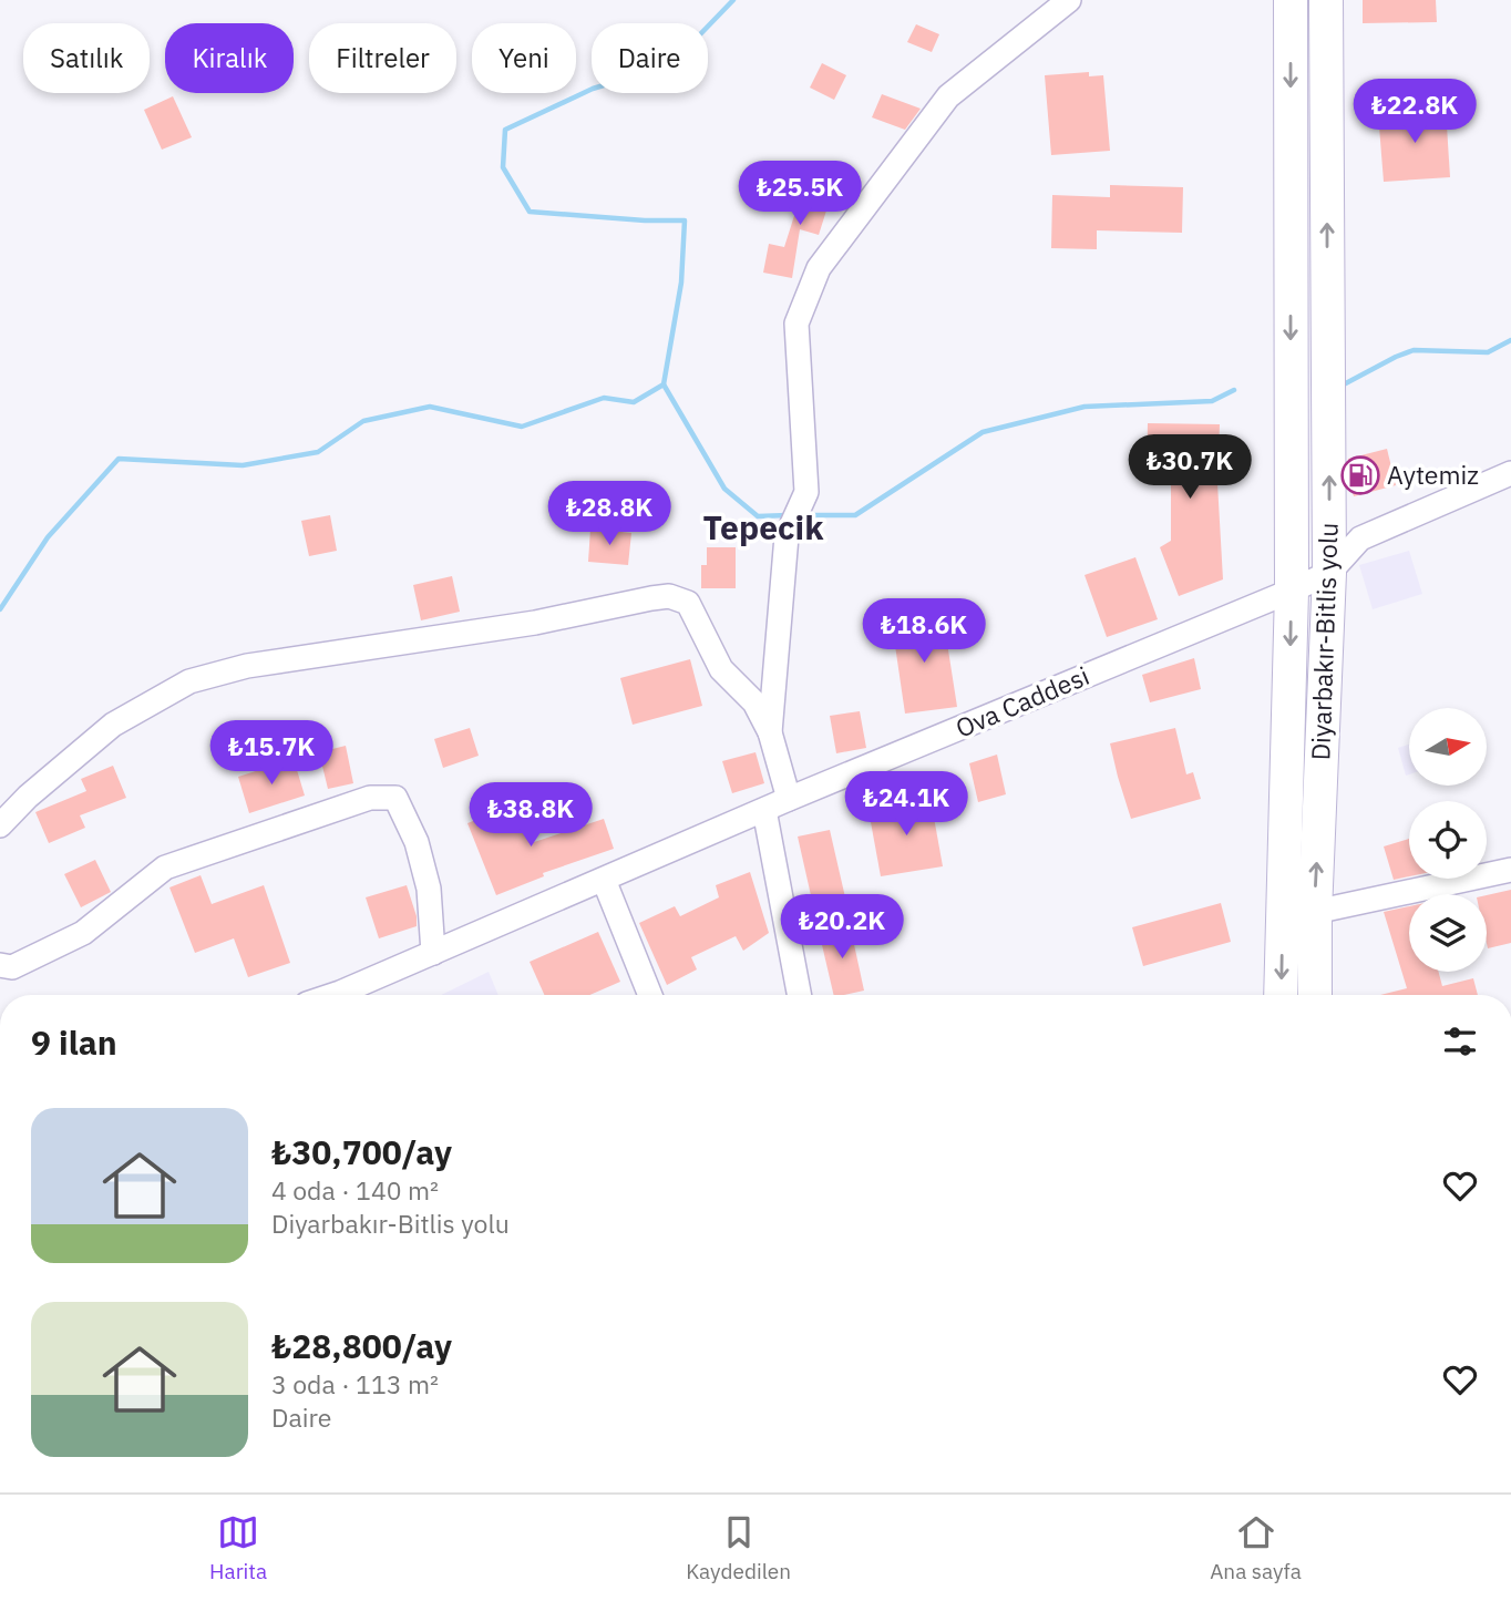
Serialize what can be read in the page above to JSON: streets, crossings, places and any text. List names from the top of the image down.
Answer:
{
  "streets": {
    "highway": ["Diyarbakır-Bitlis yolu"],
    "street": ["Ova Caddesi"]
  },
  "crossings": [
    ["Diyarbakır-Bitlis yolu", "Ova Caddesi"]
  ],
  "districts": ["Tepecik"],
  "places": {
    "fuel station": ["Aytemiz"]
  },
  "north": "right",
  "page": {
    "chip": [
      "Satılık",
      "Kiralık",
      "Filtreler",
      "Yeni",
      "Daire"
    ],
    "price": [
      "₺22.8K",
      "₺25.5K",
      "₺30.7K",
      "₺28.8K",
      "₺18.6K",
      "₺15.7K",
      "₺24.1K",
      "₺38.8K",
      "₺20.2K"
    ],
    "heading": "9 ilan",
    "list": [
      {
        "name": "₺30,700/ay",
        "note": "4 oda · 140 m² · Diyarbakır-Bitlis yolu"
      },
      {
        "name": "₺28,800/ay",
        "note": "3 oda · 113 m² · Daire"
      }
    ],
    "tabs": ["Harita", "Kaydedilen", "Ana sayfa"]
  }
}
